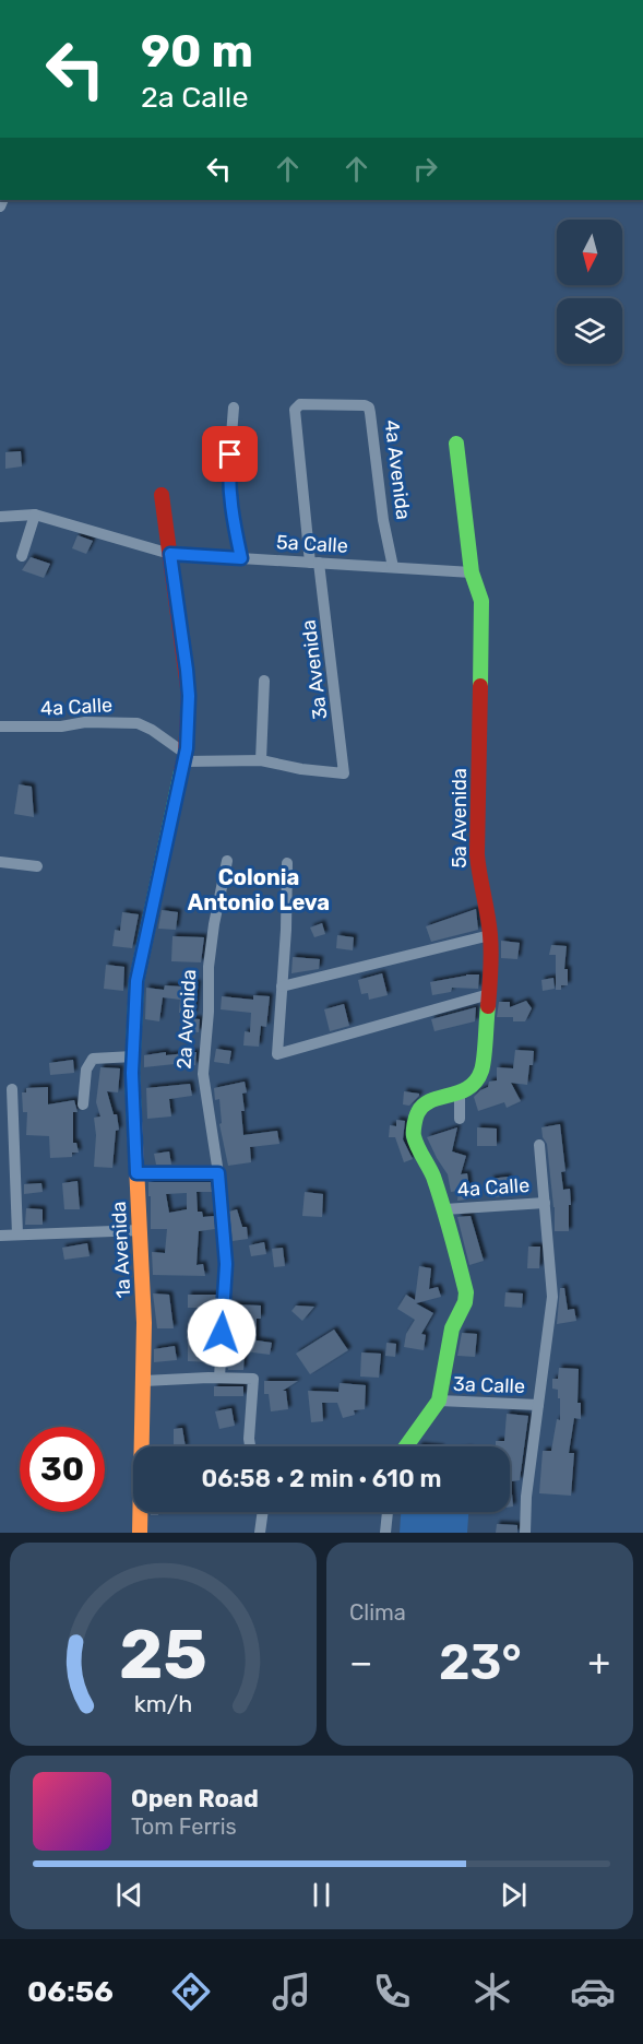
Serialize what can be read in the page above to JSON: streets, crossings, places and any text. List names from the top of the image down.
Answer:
{
  "streets": {
    "street": [
      "4a Avenida",
      "5a Calle",
      "3a Avenida",
      "4a Calle",
      "5a Avenida",
      "2a Avenida",
      "1a Avenida",
      "3a Calle"
    ]
  },
  "crossings": [
    ["4a Avenida", "5a Calle"],
    ["4a Avenida", "3a Avenida"],
    ["5a Calle", "3a Avenida"],
    ["5a Calle", "5a Avenida"],
    ["5a Calle", "1a Avenida"],
    ["4a Calle", "1a Avenida"]
  ],
  "districts": ["Colonia Antonio Leva"],
  "north": "bottom",
  "page": {
    "turn": ["90 m", "2a Calle"],
    "limit": "30",
    "trip": "06:58 · 2 min · 610 m",
    "tile": "Clima",
    "heat": ["−", "23°", "+"],
    "song": ["Open Road", "Tom Ferris"],
    "tabs": "06:56",
    "gauge": ["25", "km/h"]
  }
}
